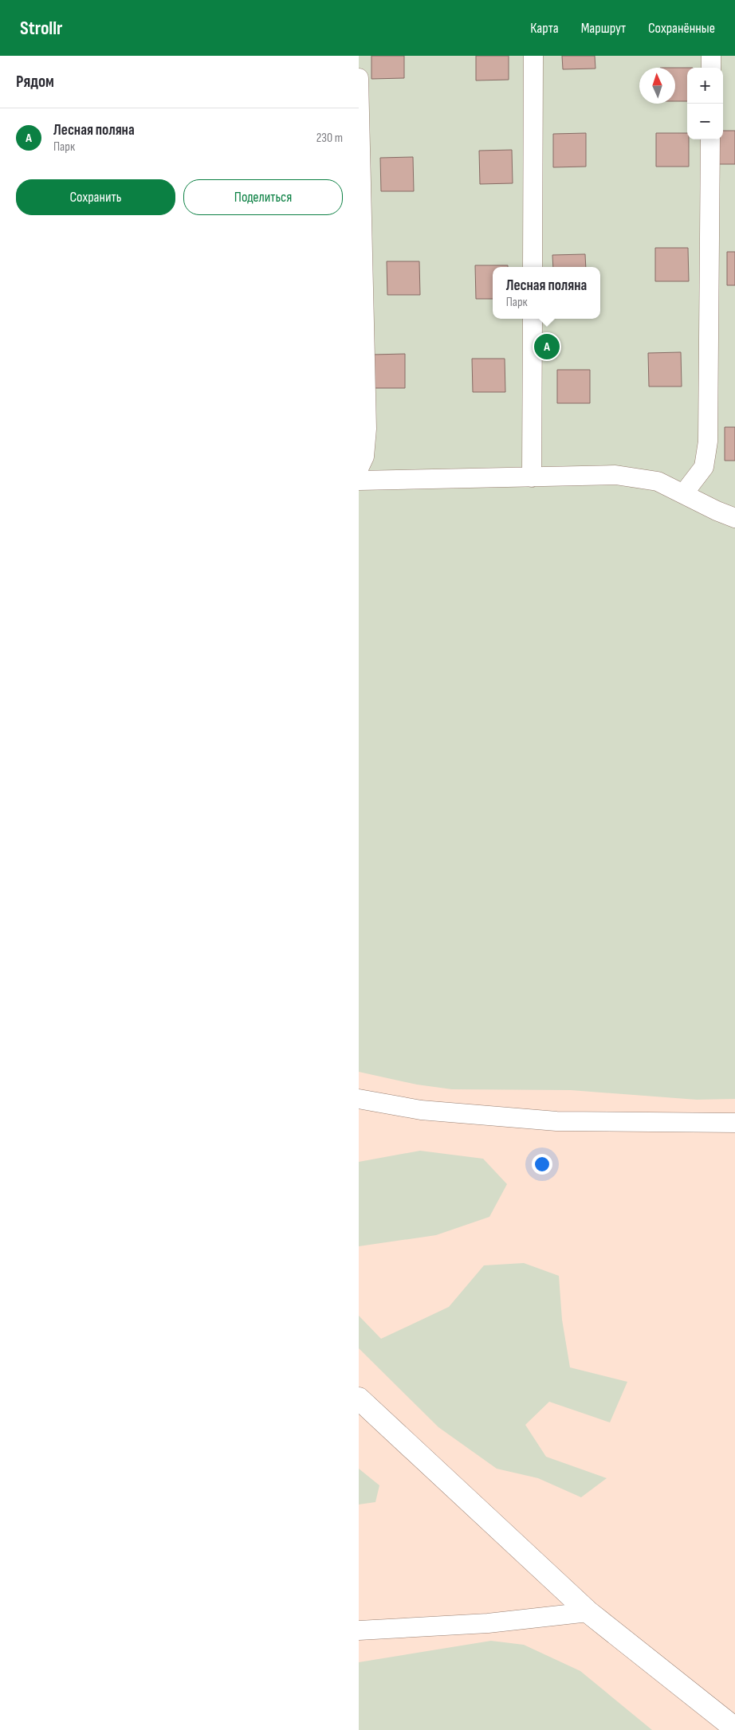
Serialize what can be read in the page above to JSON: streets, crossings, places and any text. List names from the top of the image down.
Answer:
{
  "north": "top",
  "page": {
    "header": "Strollr",
    "nav": ["Карта", "Маршрут", "Сохранённые"],
    "heading": "Рядом",
    "map_buttons": ["+", "−"],
    "list": [
      {
        "mark": "A",
        "name": "Лесная поляна",
        "note": "Парк",
        "value": "230 m"
      }
    ],
    "buttons": ["Сохранить", "Поделиться"],
    "popup": ["Лесная поляна", "Парк"],
    "pins": "A"
  }
}
